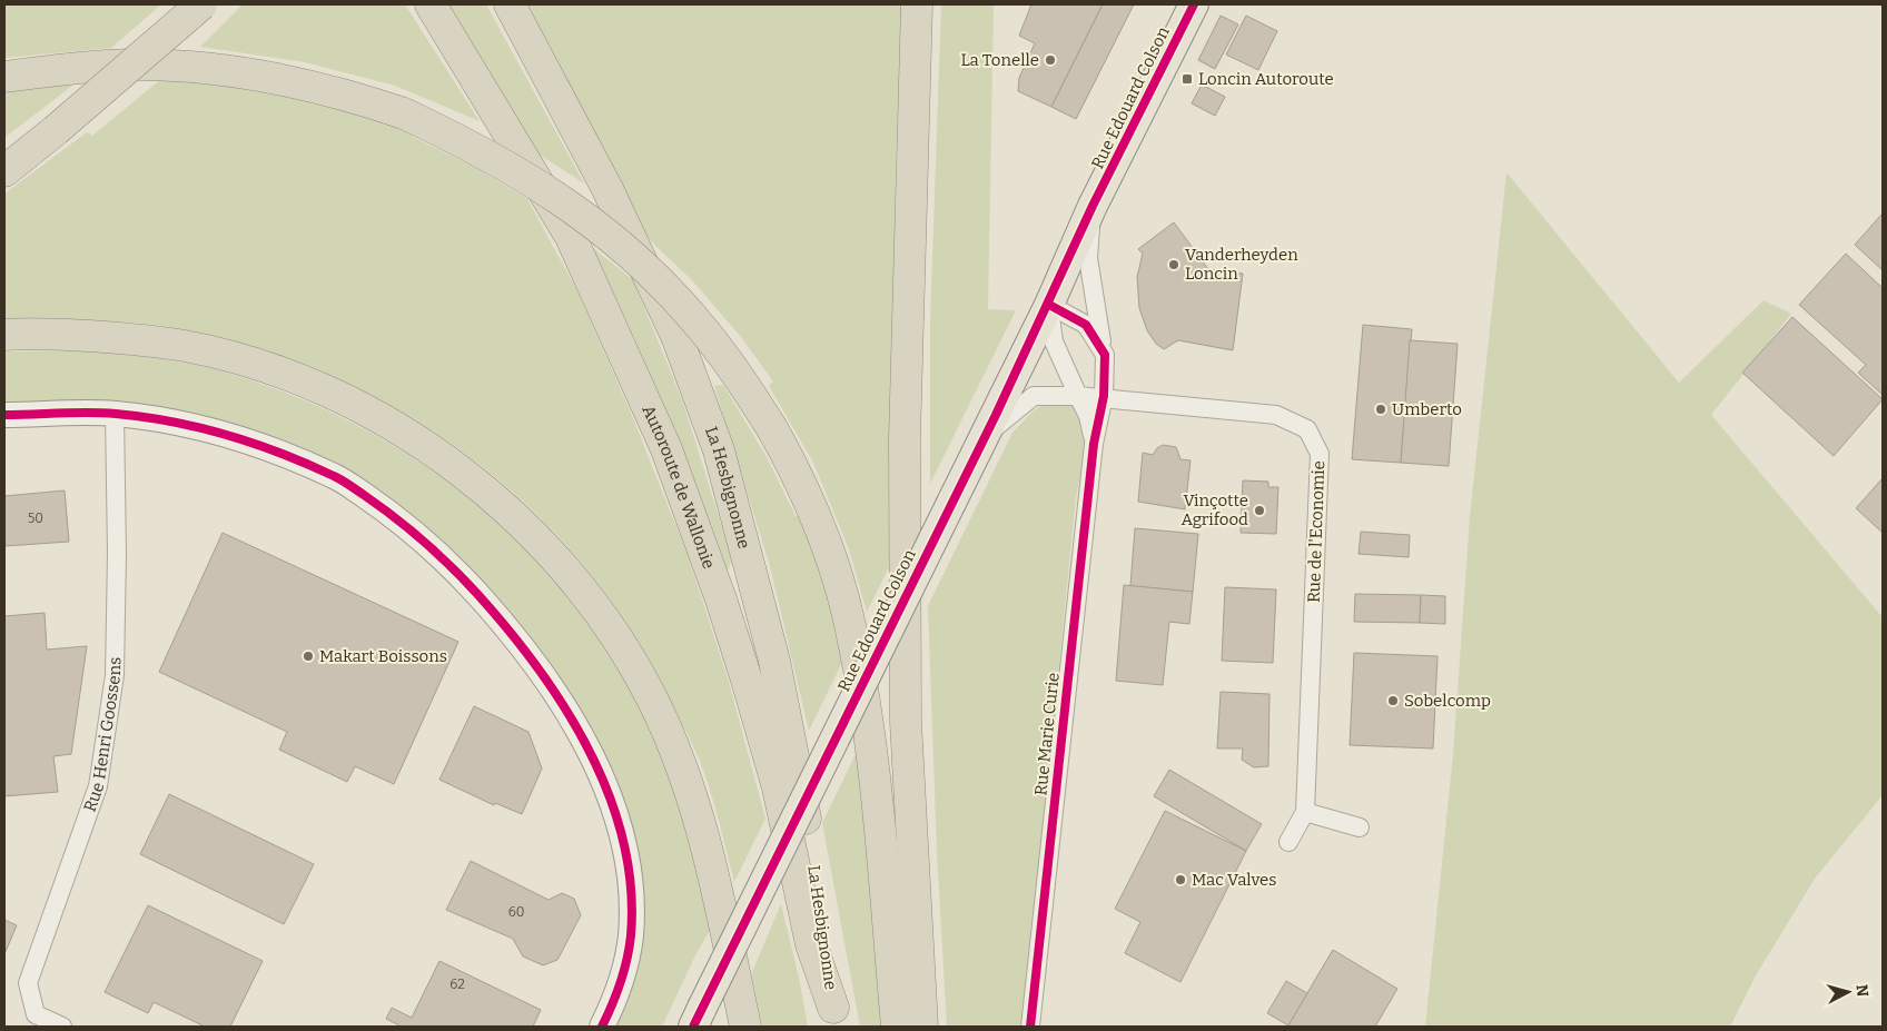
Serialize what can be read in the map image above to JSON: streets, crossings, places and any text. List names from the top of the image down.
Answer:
{
  "streets": {
    "highway": ["Autoroute de Wallonie", "La Hesbignonne"],
    "main road": ["Rue Edouard Colson"],
    "street": ["Rue de l'Economie", "Rue Henri Goossens", "Rue Marie Curie"]
  },
  "crossings": [
    ["Rue Edouard Colson", "Rue de l'Economie"],
    ["Autoroute de Wallonie", "La Hesbignonne"]
  ],
  "places": {
    "other": [
      "La Tonelle",
      "Vanderheyden Loncin",
      "Umberto",
      "Vinçotte Agrifood",
      "Makart Boissons",
      "Sobelcomp",
      "Mac Valves"
    ],
    "transit": ["Loncin Autoroute"]
  },
  "house_numbers": ["50", "60", "62"],
  "north": "right"
}
